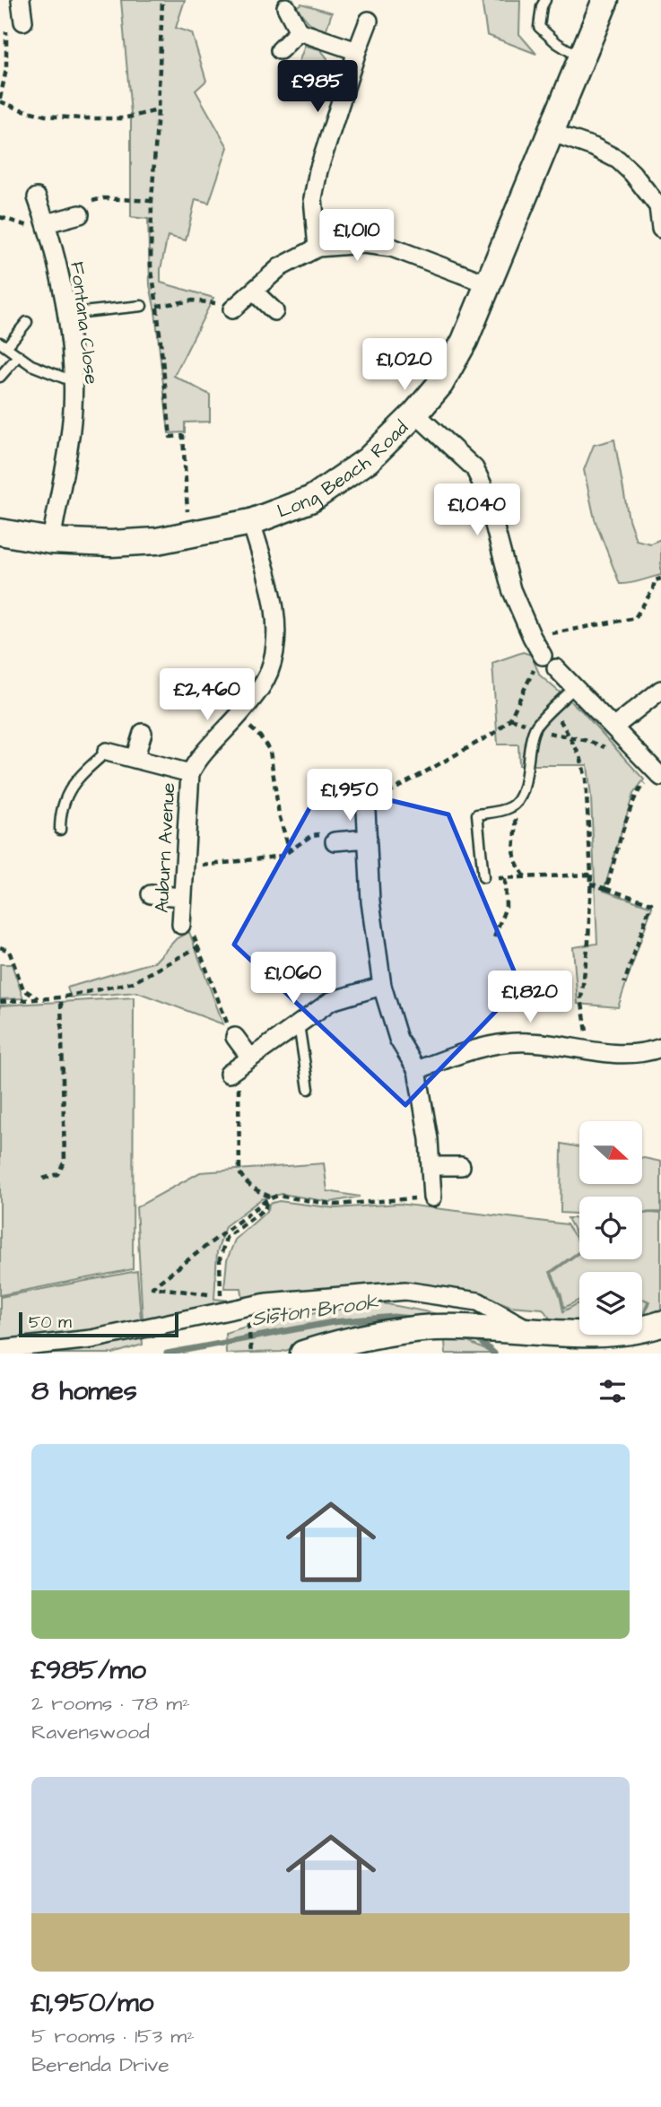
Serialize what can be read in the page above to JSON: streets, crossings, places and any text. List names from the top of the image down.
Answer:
{
  "streets": {
    "street": ["Fontana Close", "Long Beach Road", "Auburn Avenue"]
  },
  "crossings": [
    ["Fontana Close", "Long Beach Road"],
    ["Long Beach Road", "Auburn Avenue"]
  ],
  "water": ["Siston Brook"],
  "scale_bar": "50 m",
  "north": "right",
  "page": {
    "price": [
      "£985",
      "£1,010",
      "£1,020",
      "£1,040",
      "£2,460",
      "£1,950",
      "£1,060",
      "£1,820"
    ],
    "scale": "50 m",
    "heading": "8 homes",
    "list": [
      {
        "name": "£985/mo",
        "note": "2 rooms · 78 m² · Ravenswood"
      },
      {
        "name": "£1,950/mo",
        "note": "5 rooms · 153 m² · Berenda Drive"
      }
    ]
  }
}
